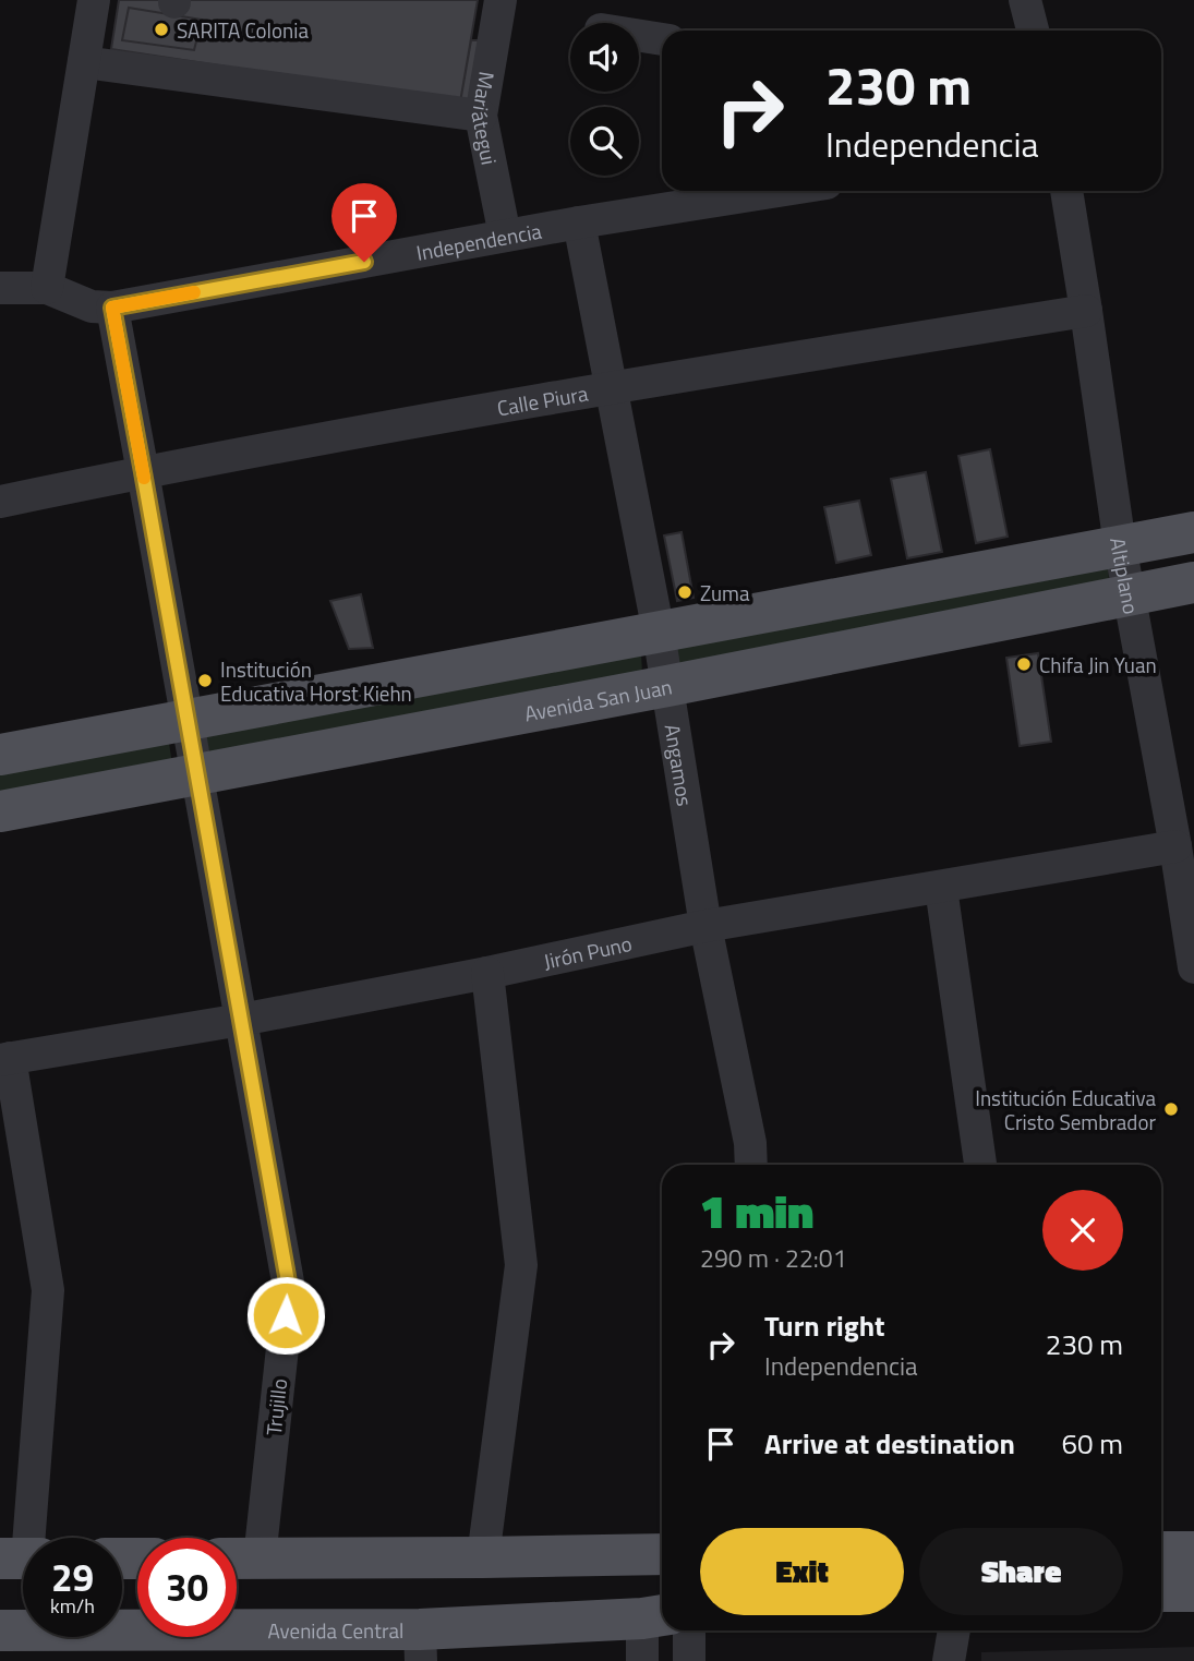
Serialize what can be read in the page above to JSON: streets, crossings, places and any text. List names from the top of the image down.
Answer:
{
  "streets": {
    "main road": ["Avenida San Juan", "Avenida Central"],
    "street": [
      "Mariátegui",
      "Independencia",
      "Calle Piura",
      "Altiplano",
      "Angamos",
      "Jirón Puno",
      "Trujillo"
    ]
  },
  "crossings": [
    ["Mariátegui", "Independencia"],
    ["Independencia", "Angamos"],
    ["Independencia", "Trujillo"],
    ["Calle Piura", "Altiplano"],
    ["Calle Piura", "Angamos"],
    ["Calle Piura", "Trujillo"],
    ["Altiplano", "Avenida San Juan"],
    ["Altiplano", "Jirón Puno"],
    ["Avenida San Juan", "Angamos"],
    ["Avenida San Juan", "Trujillo"],
    ["Angamos", "Jirón Puno"],
    ["Jirón Puno", "Trujillo"]
  ],
  "places": [
    "SARITA Colonia",
    "Zuma",
    "Chifa Jin Yuan",
    "Institución Educativa Horst Kiehn",
    "Institución Educativa Cristo Sembrador"
  ],
  "page": {
    "turn": ["230 m", "Independencia"],
    "heading": ["1 min", "290 m · 22:01"],
    "list": [
      {
        "name": "Turn right",
        "note": "Independencia",
        "value": "230 m"
      },
      {
        "name": "Arrive at destination",
        "value": "60 m"
      }
    ],
    "buttons": ["Exit", "Share"],
    "speed": "29 km/h",
    "limit": "30"
  }
}
